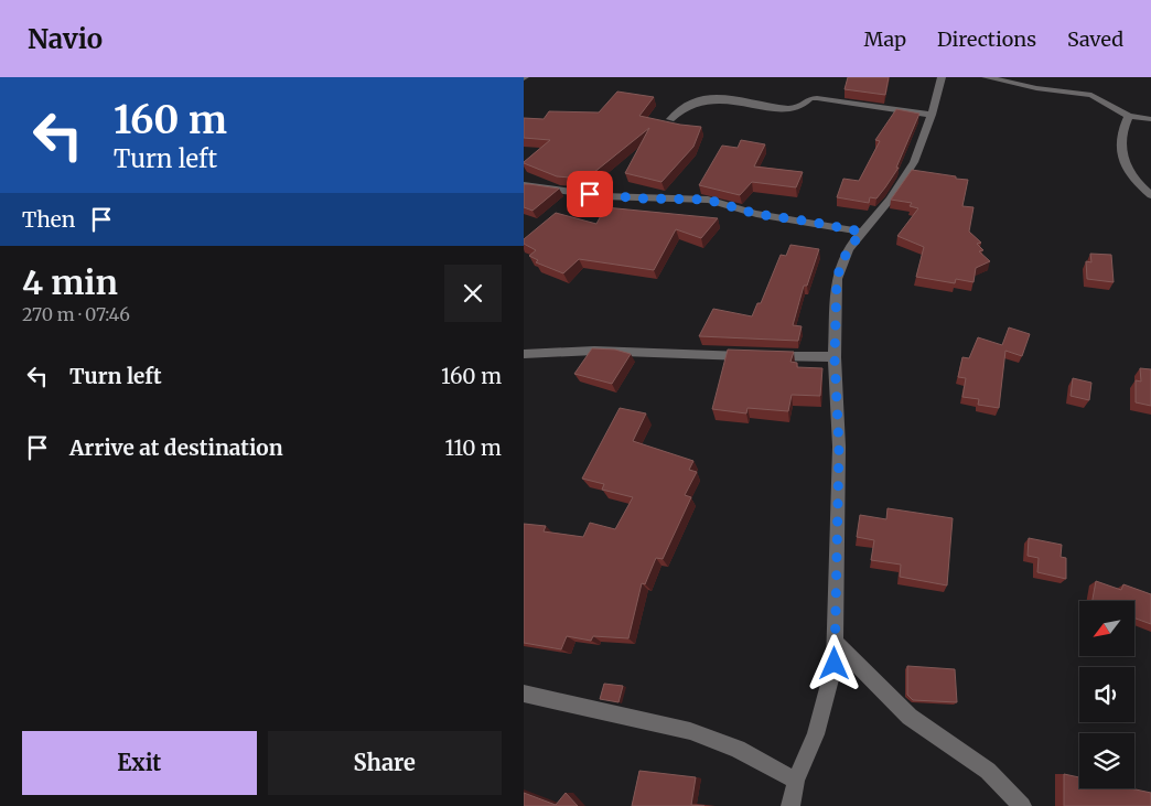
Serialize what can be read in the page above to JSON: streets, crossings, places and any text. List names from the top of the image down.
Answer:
{
  "north": "bottom left",
  "page": {
    "header": "Navio",
    "nav": ["Map", "Directions", "Saved"],
    "turn": ["160 m", "Turn left"],
    "then": "Then",
    "heading": ["4 min", "270 m · 07:46"],
    "list": [
      {
        "name": "Turn left",
        "value": "160 m"
      },
      {
        "name": "Arrive at destination",
        "value": "110 m"
      }
    ],
    "buttons": ["Exit", "Share"]
  }
}
